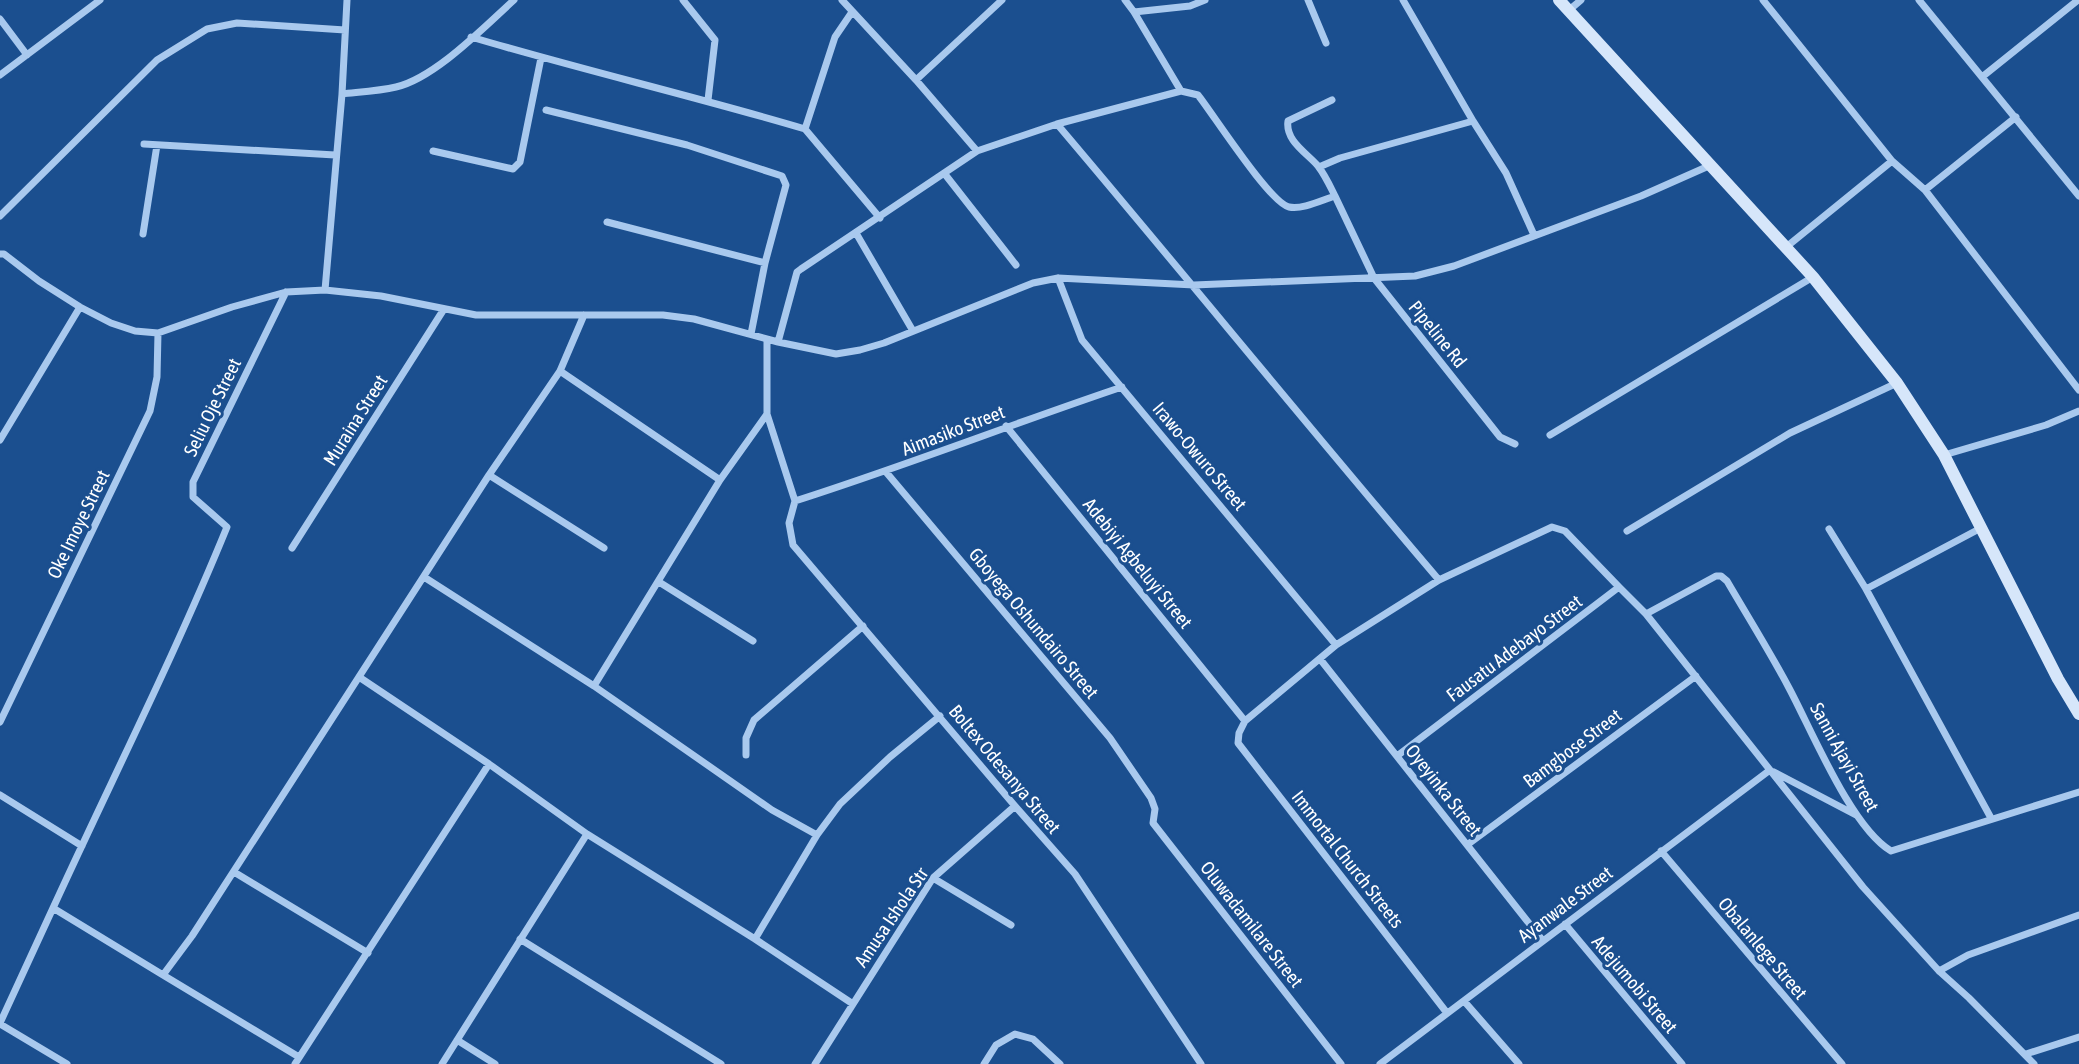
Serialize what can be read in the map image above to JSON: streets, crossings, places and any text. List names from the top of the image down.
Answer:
{
  "streets": {
    "street": [
      "Pipeline Rd",
      "Seliu Oje Street",
      "Muraina Street",
      "Aimasiko Street",
      "Irawo-Owuro Street",
      "Oke Imoye Street",
      "Adebiyi Agbeluyi Street",
      "Gboyega Oshundairo Street",
      "Fausatu Adebayo Street",
      "Bamgbose Street",
      "Sanni Ajayi Street",
      "Boltex Odesanya Street",
      "Oyeyinka Street",
      "Immortal Church Streets",
      "Ayanwale Street",
      "Amusa Ishola Str",
      "Oluwadamilare Street",
      "Obalanlege Street",
      "Adejumobi Street"
    ]
  },
  "crossings": [
    ["Aimasiko Street", "Irawo-Owuro Street"],
    ["Aimasiko Street", "Adebiyi Agbeluyi Street"],
    ["Aimasiko Street", "Gboyega Oshundairo Street"],
    ["Aimasiko Street", "Boltex Odesanya Street"],
    ["Adebiyi Agbeluyi Street", "Immortal Church Streets"],
    ["Gboyega Oshundairo Street", "Oluwadamilare Street"],
    ["Fausatu Adebayo Street", "Oyeyinka Street"],
    ["Bamgbose Street", "Oyeyinka Street"],
    ["Boltex Odesanya Street", "Amusa Ishola Str"],
    ["Oyeyinka Street", "Ayanwale Street"],
    ["Immortal Church Streets", "Ayanwale Street"],
    ["Ayanwale Street", "Obalanlege Street"],
    ["Ayanwale Street", "Adejumobi Street"]
  ]
}
